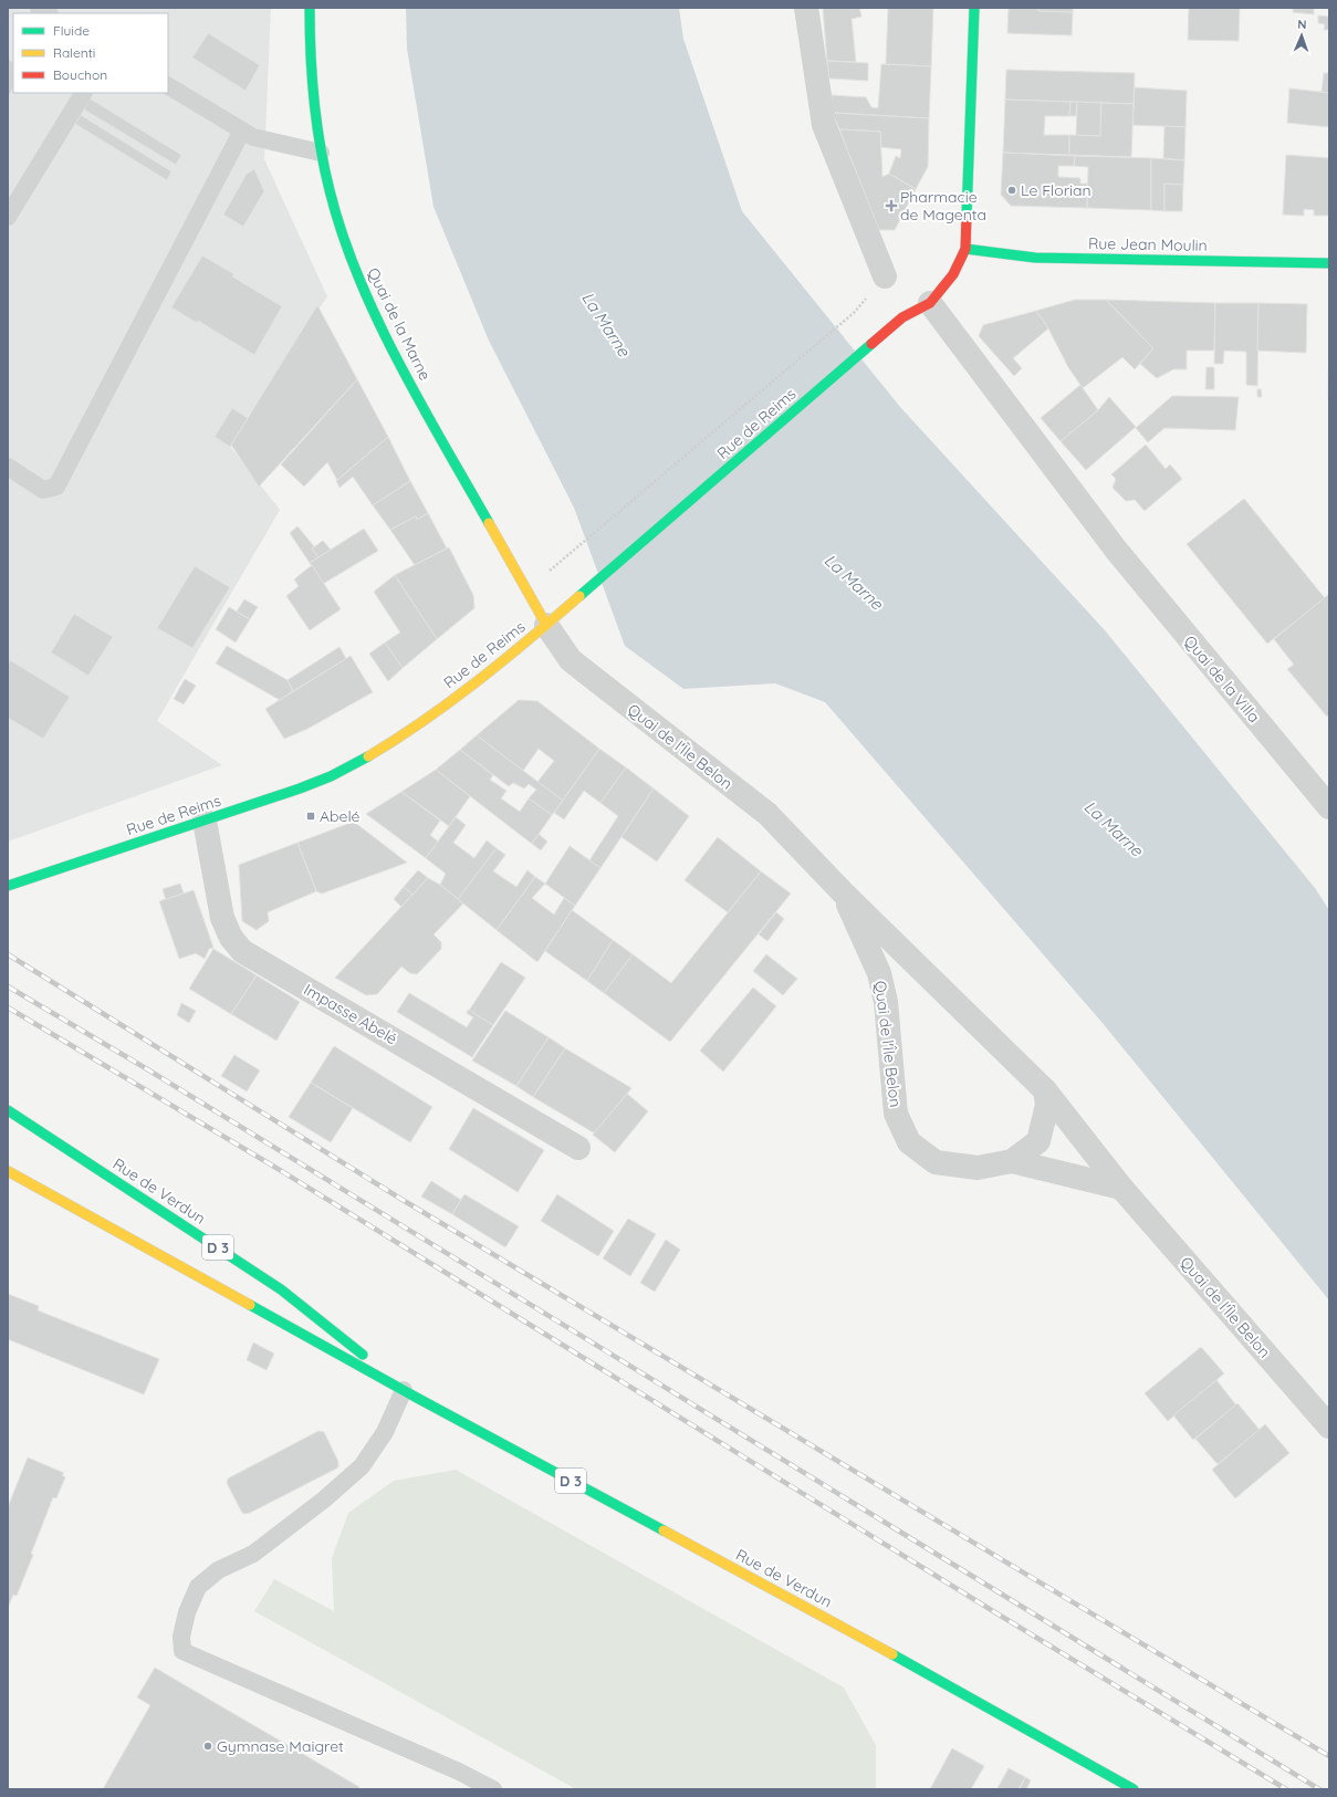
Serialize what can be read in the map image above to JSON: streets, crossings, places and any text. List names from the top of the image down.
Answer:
{
  "streets": {
    "main road": [
      "Rue Jean Moulin",
      "Quai de la Marne",
      "Rue de Reims",
      "Rue de Verdun",
      "D 3"
    ],
    "street": ["Quai de la Villa", "Quai de l'Île Belon", "Impasse Abelé"]
  },
  "crossings": [
    ["Quai de la Marne", "Rue de Reims"],
    ["Quai de la Marne", "Quai de l'Île Belon"],
    ["Rue de Reims", "Quai de la Villa"],
    ["Rue de Reims", "Quai de l'Île Belon"],
    ["Rue de Reims", "Impasse Abelé"]
  ],
  "water": ["La Marne"],
  "places": {
    "other": ["Le Florian", "Gymnase Maigret"],
    "health": ["Pharmacie de Magenta"],
    "transit": ["Abelé"]
  },
  "legend": ["Fluide", "Ralenti", "Bouchon"],
  "north": "top"
}
